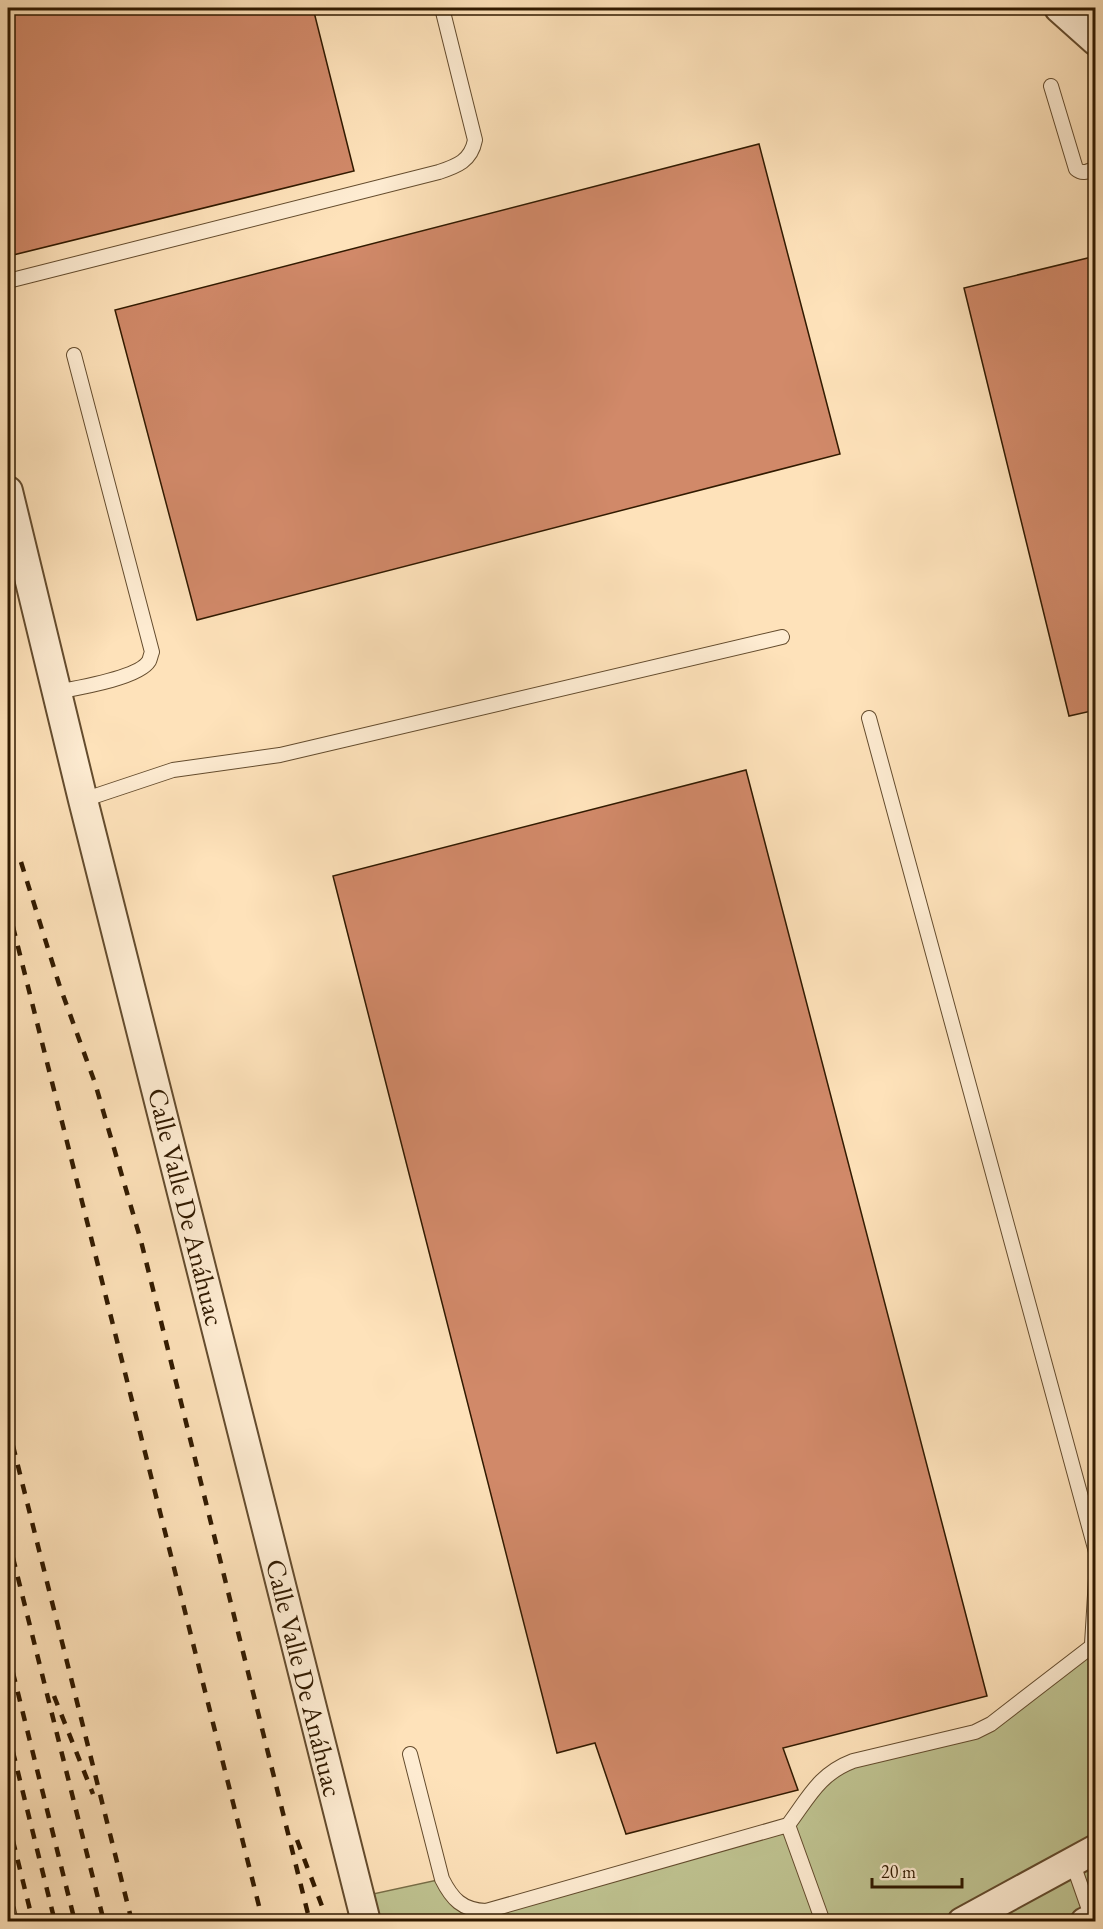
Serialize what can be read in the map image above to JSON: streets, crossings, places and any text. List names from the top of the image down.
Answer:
{
  "streets": {
    "street": ["Calle Valle De Anáhuac"]
  },
  "scale_bar": "20 m"
}
